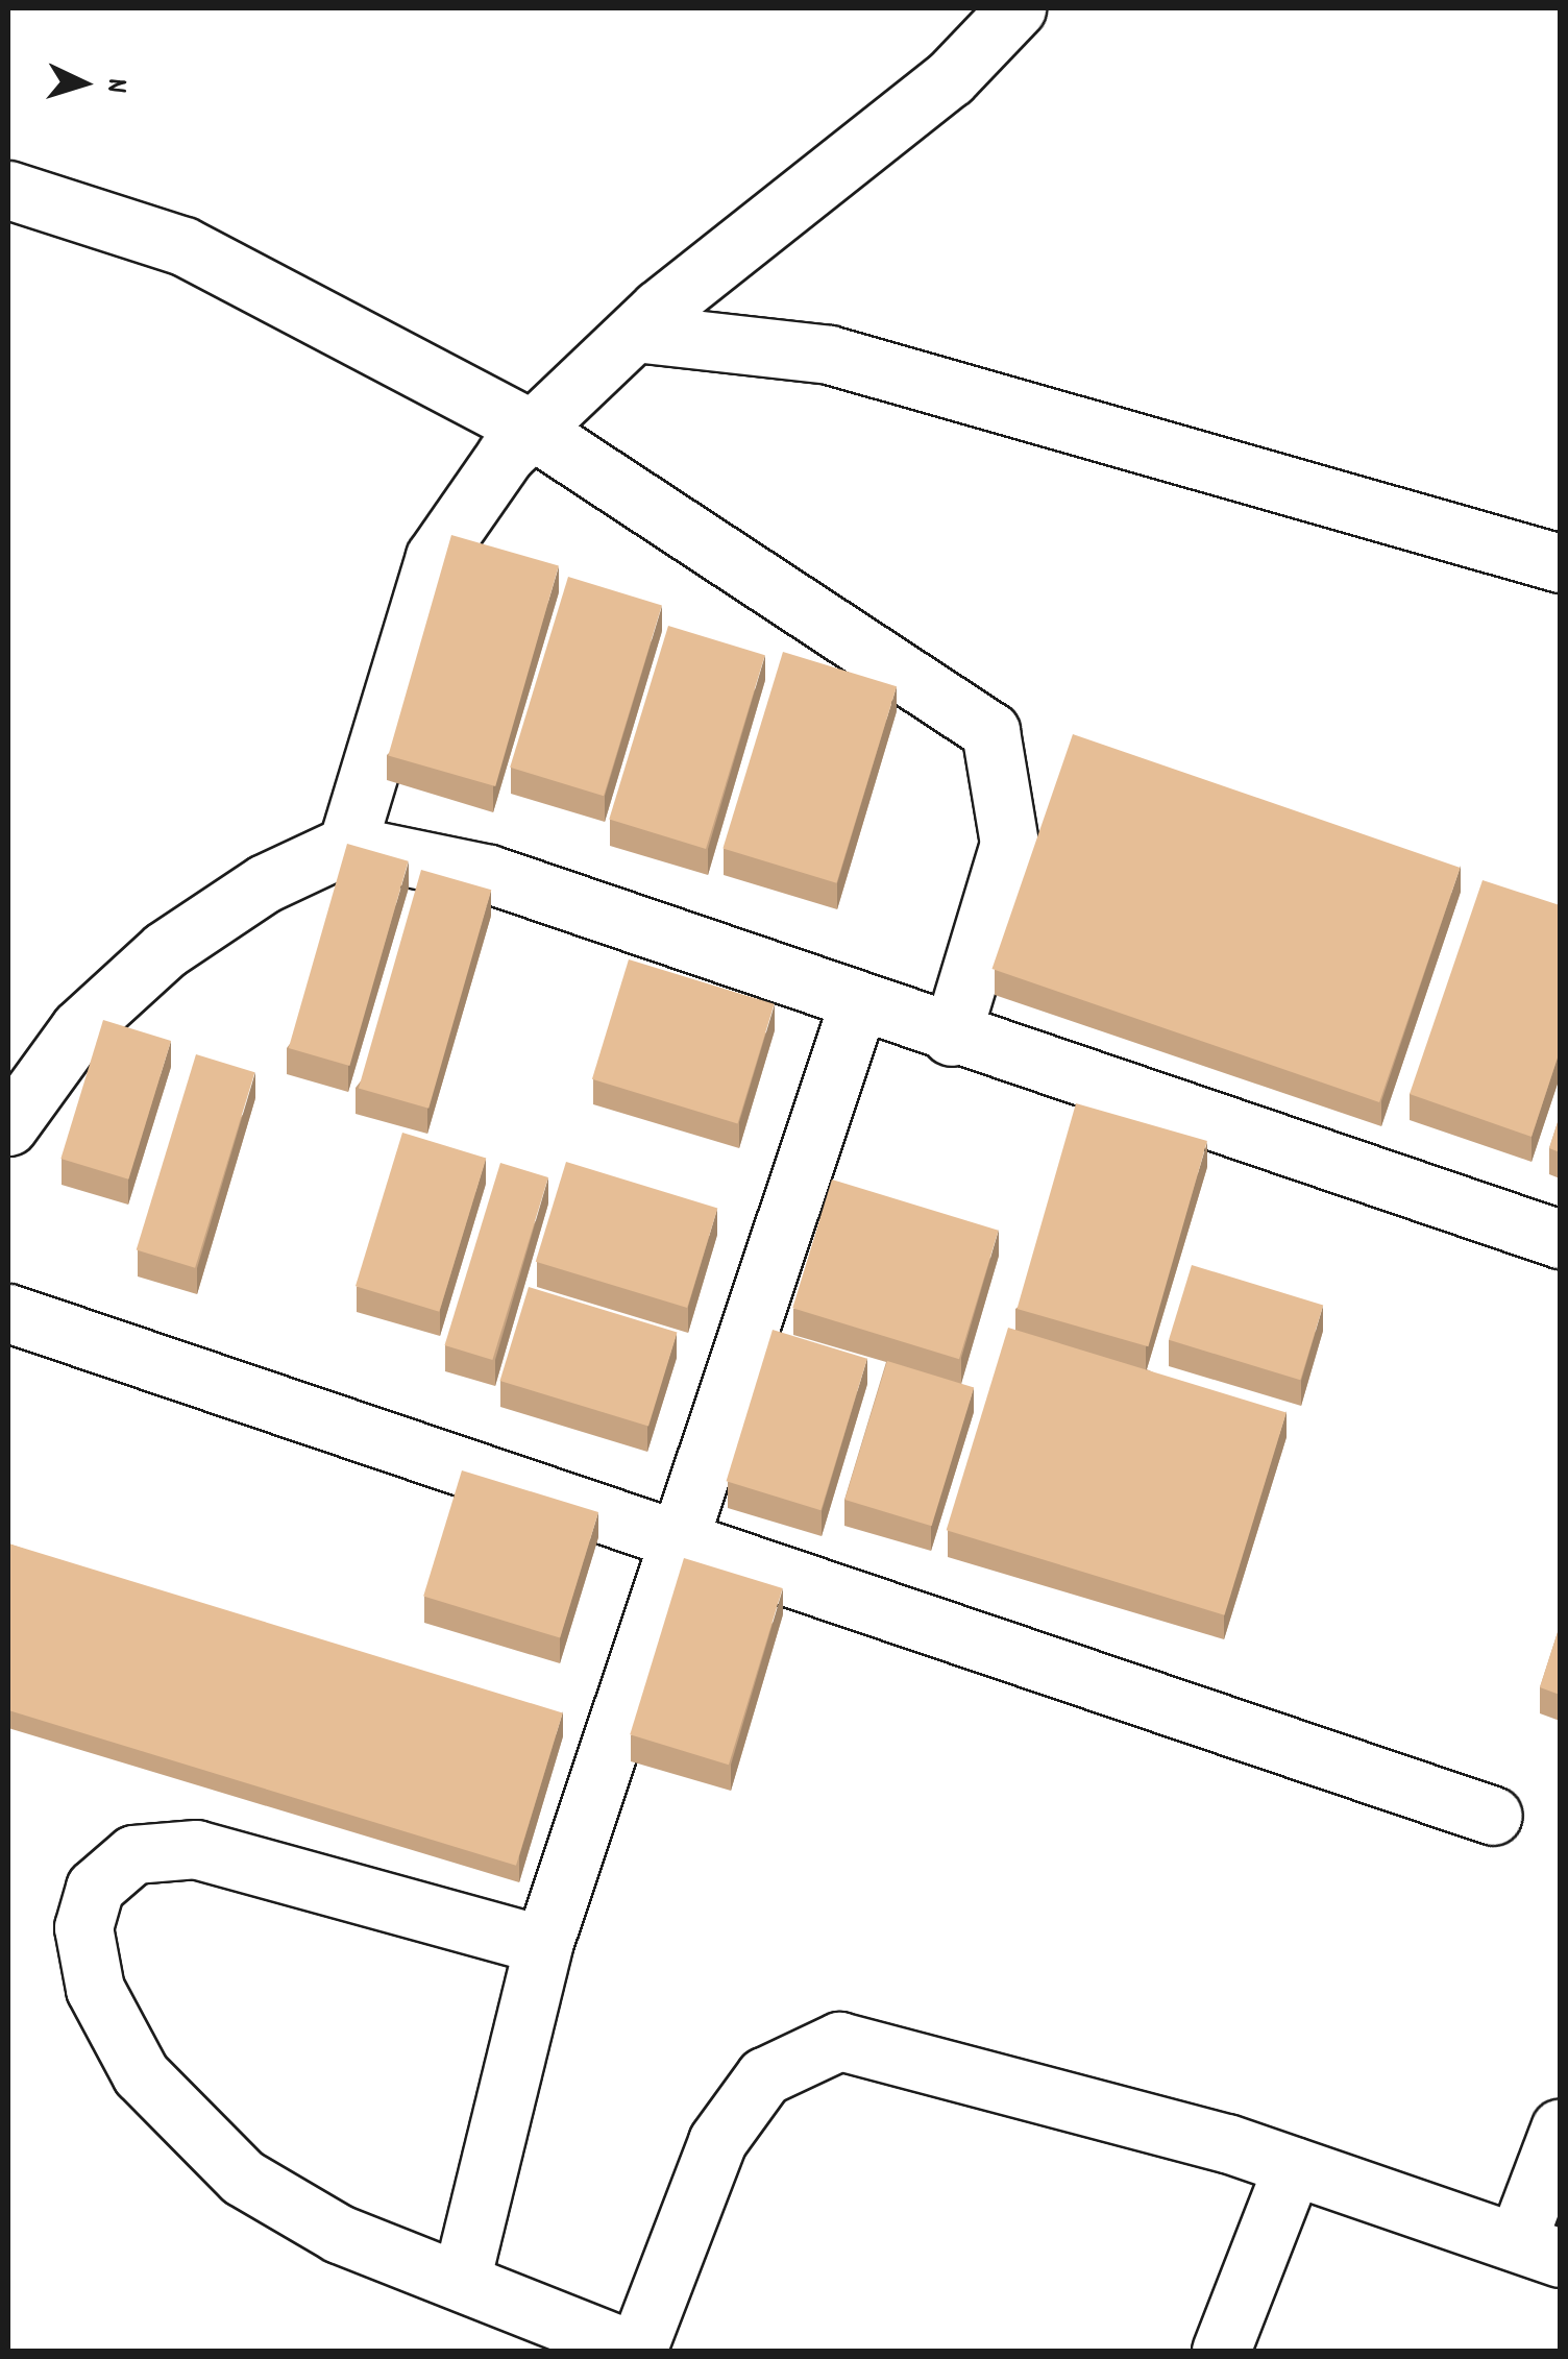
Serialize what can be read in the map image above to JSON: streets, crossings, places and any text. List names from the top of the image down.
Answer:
{
  "north": "right"
}
